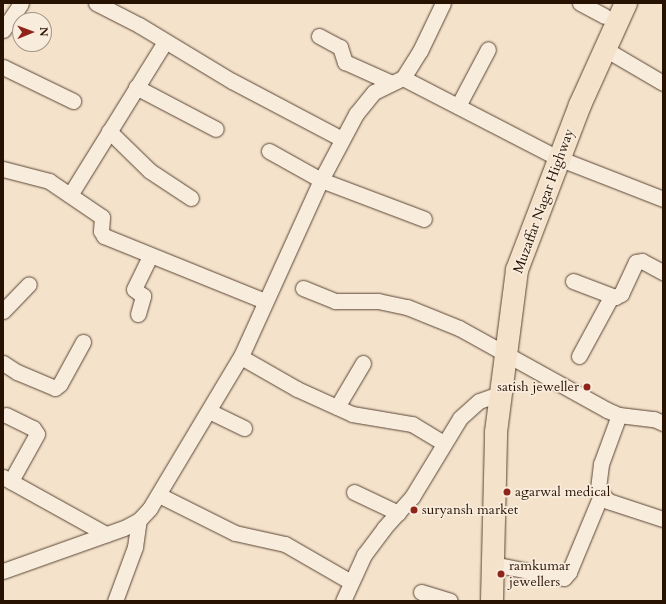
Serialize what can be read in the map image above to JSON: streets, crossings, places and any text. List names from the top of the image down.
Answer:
{
  "streets": {
    "main road": ["Muzaffar Nagar Highway"]
  },
  "places": [
    "satish jeweller",
    "agarwal medical",
    "suryansh market",
    "ramkumar jewellers"
  ],
  "north": "right"
}
